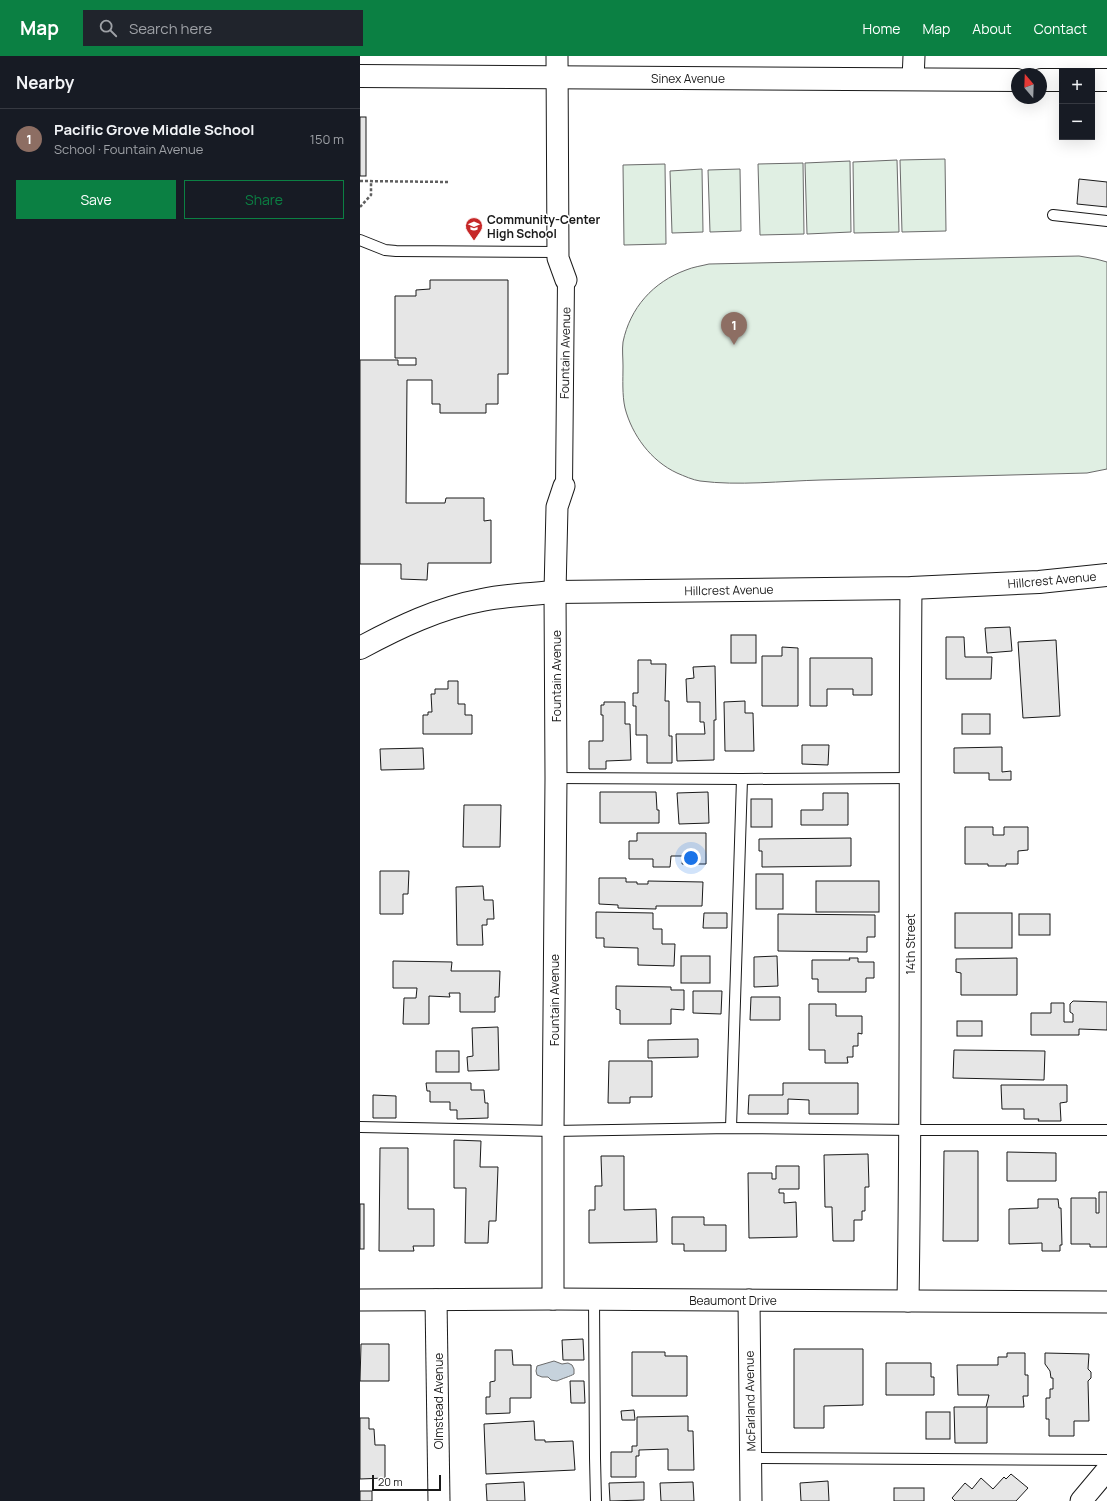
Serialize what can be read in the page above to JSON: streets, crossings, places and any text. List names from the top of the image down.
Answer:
{
  "streets": {
    "street": [
      "Sinex Avenue",
      "Fountain Avenue",
      "Hillcrest Avenue",
      "14th Street",
      "Beaumont Drive",
      "Olmstead Avenue",
      "McFarland Avenue"
    ]
  },
  "crossings": [
    ["Sinex Avenue", "Fountain Avenue"],
    ["Fountain Avenue", "Hillcrest Avenue"],
    ["Fountain Avenue", "Beaumont Drive"],
    ["Hillcrest Avenue", "14th Street"],
    ["14th Street", "Beaumont Drive"],
    ["Beaumont Drive", "Olmstead Avenue"],
    ["Beaumont Drive", "McFarland Avenue"]
  ],
  "places": {
    "school or university": ["Community-Center High School"]
  },
  "scale_bar": "20 m",
  "north": "top",
  "page": {
    "header": "Map",
    "search": "Search here",
    "nav": [
      "Home",
      "Map",
      "About",
      "Contact"
    ],
    "heading": "Nearby",
    "map_buttons": ["+", "−"],
    "list": [
      {
        "mark": "1",
        "name": "Pacific Grove Middle School",
        "note": "School · Fountain Avenue",
        "value": "150 m"
      }
    ],
    "buttons": ["Save", "Share"],
    "pins": "1",
    "scale": "20 m"
  }
}
